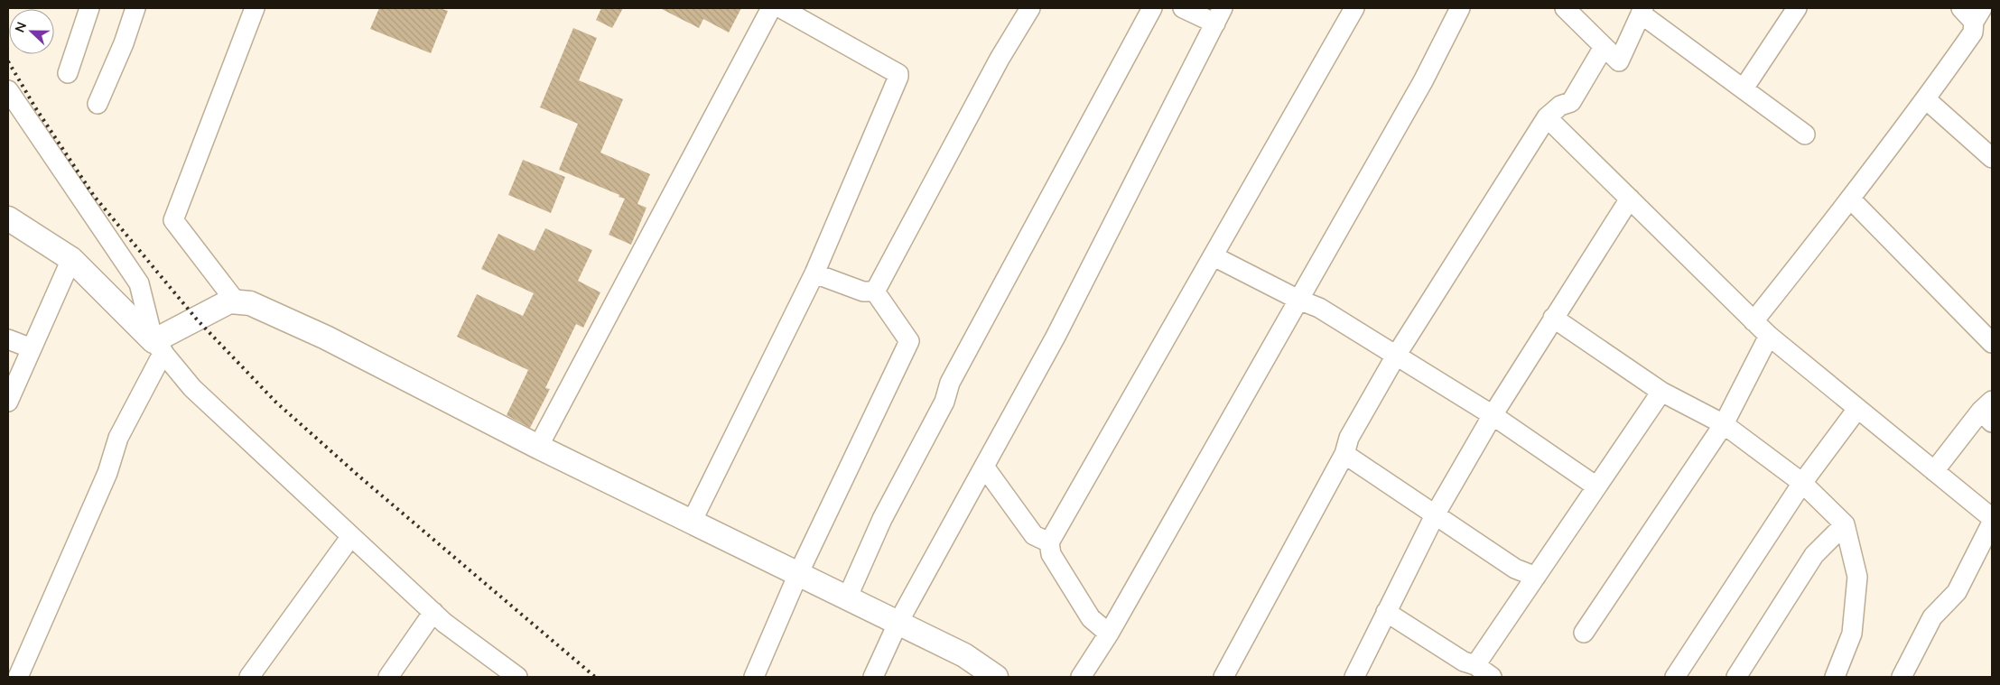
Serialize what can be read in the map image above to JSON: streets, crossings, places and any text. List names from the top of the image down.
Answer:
{
  "north": "left"
}
